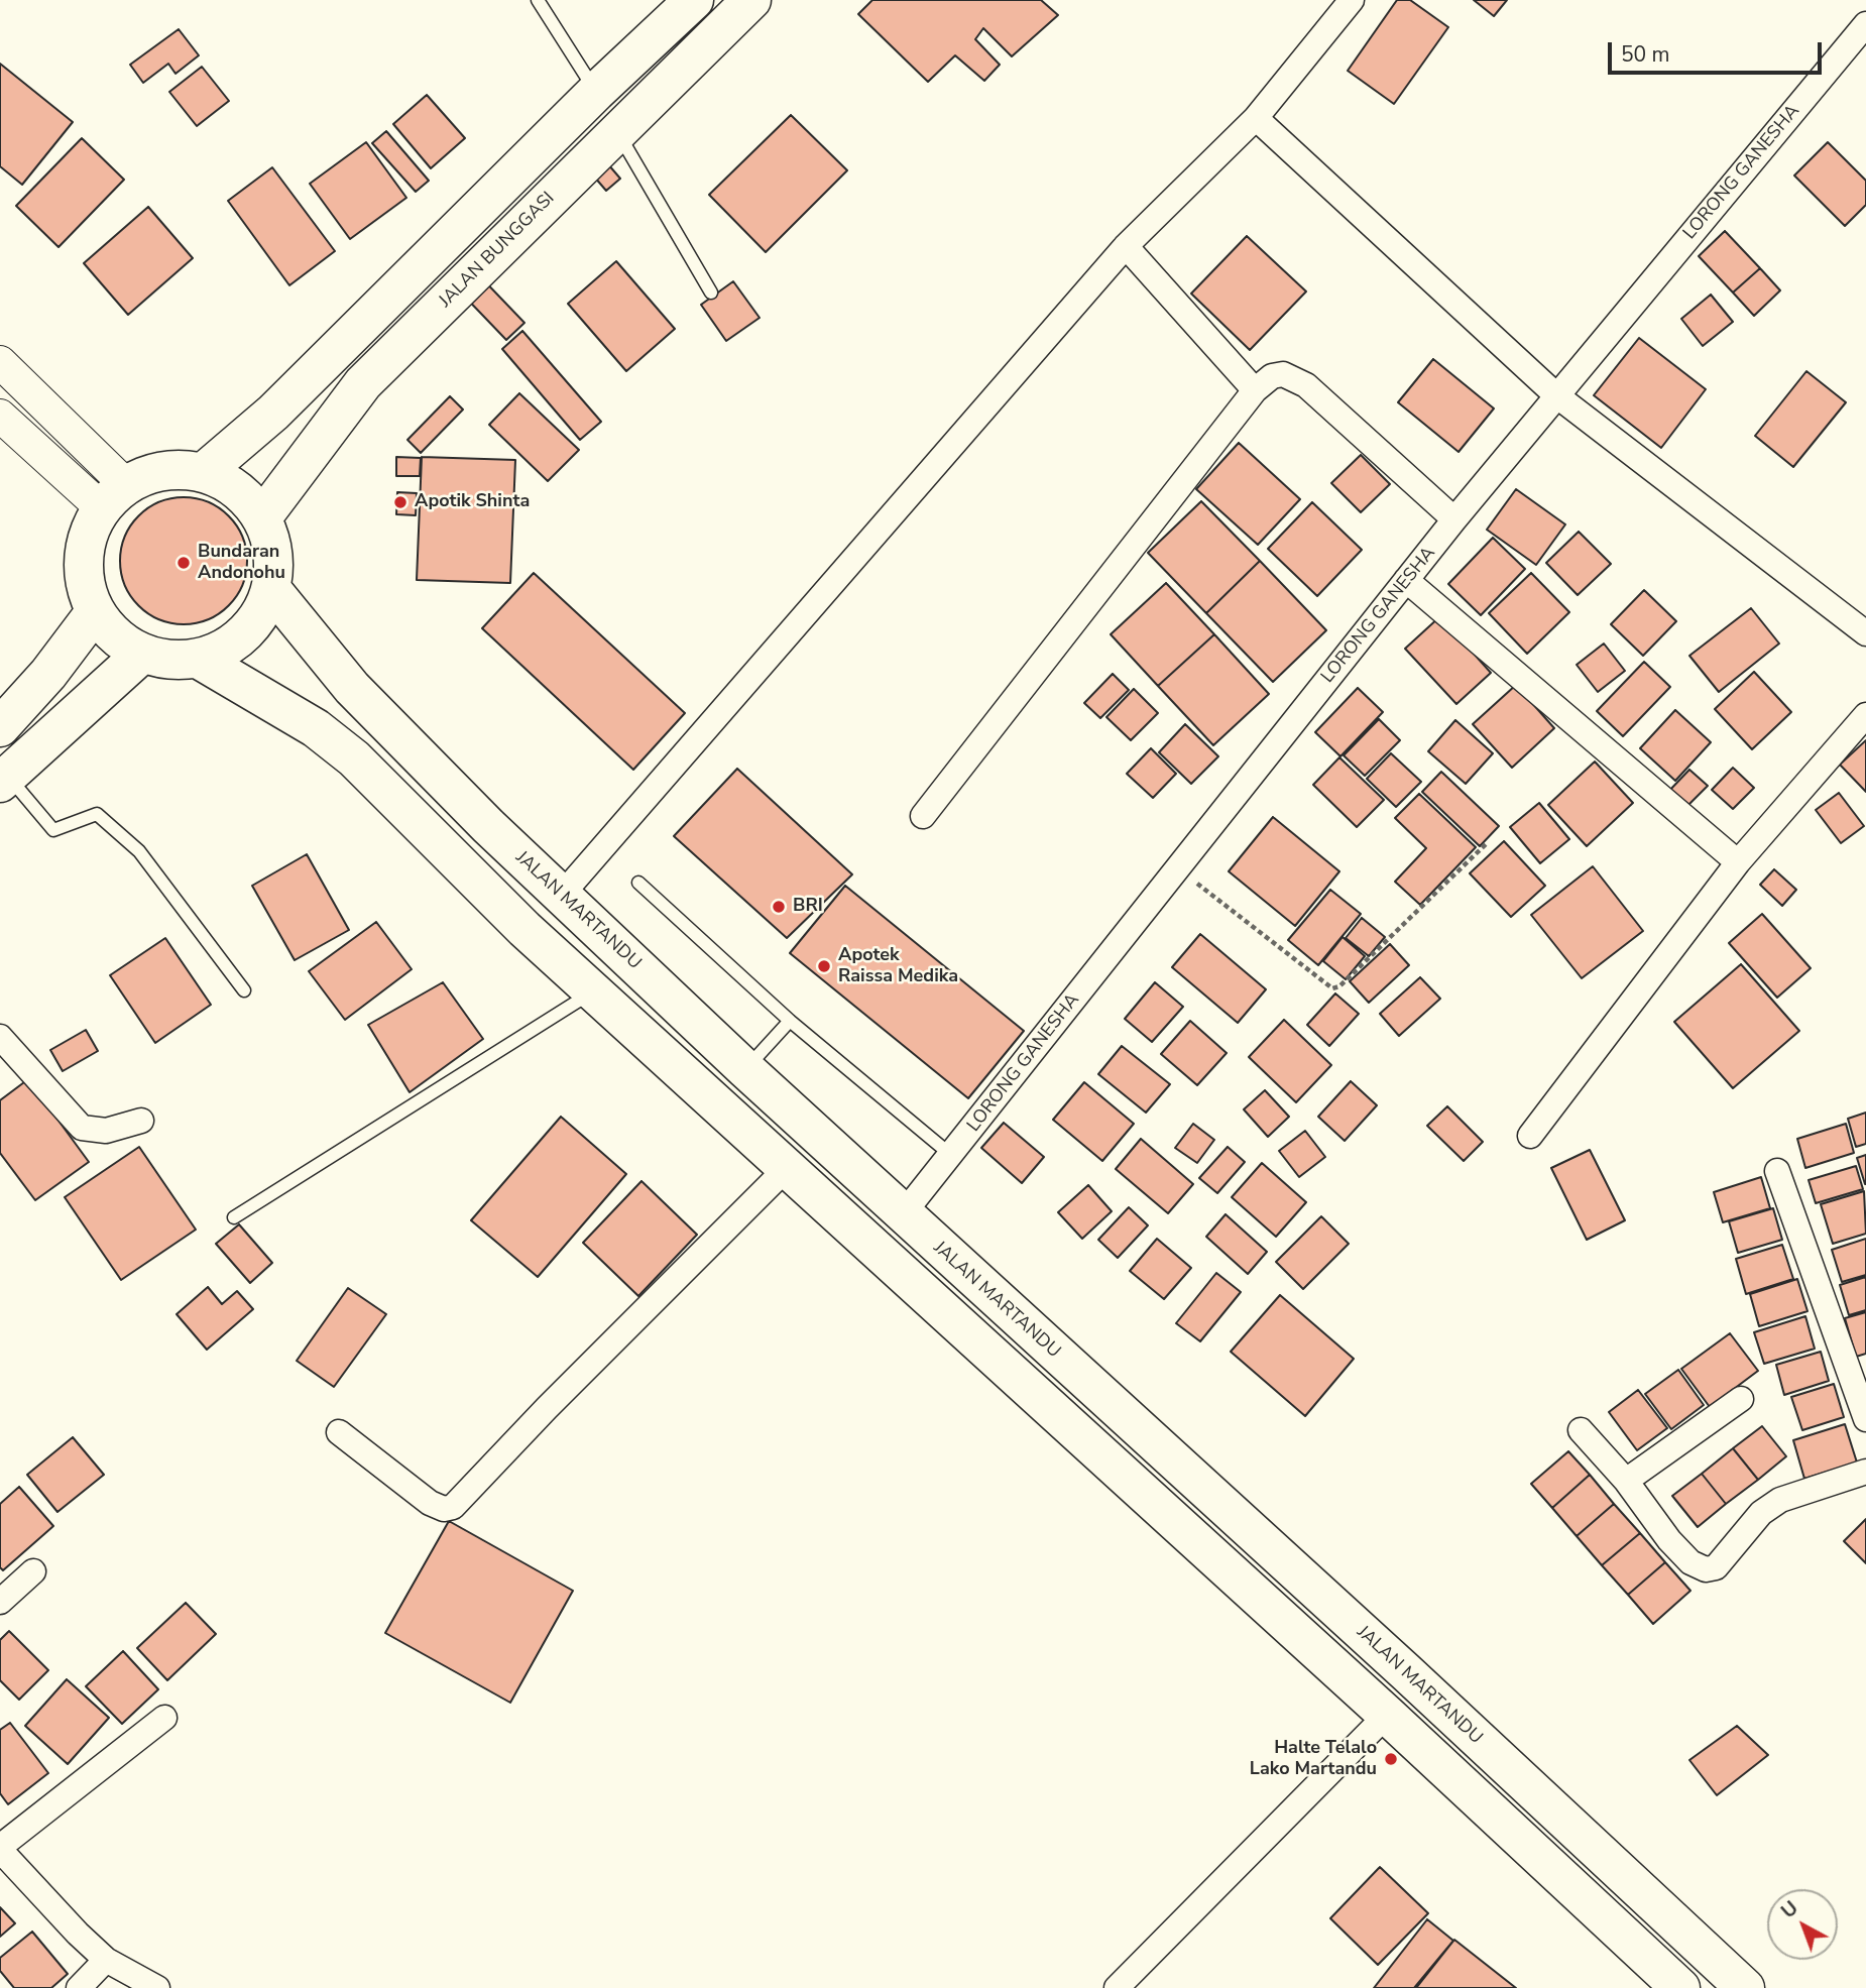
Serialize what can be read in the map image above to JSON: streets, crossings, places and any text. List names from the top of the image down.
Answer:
{
  "streets": {
    "highway": ["JALAN BUNGGASI", "JALAN MARTANDU"],
    "street": ["LORONG GANESHA"]
  },
  "crossings": [
    ["LORONG GANESHA", "JALAN MARTANDU"],
    ["JALAN BUNGGASI", "JALAN MARTANDU"]
  ],
  "places": [
    "Apotik Shinta",
    "Bundaran Andonohu",
    "BRI",
    "Apotek Raissa Medika",
    "Halte Telalo Lako Martandu"
  ],
  "scale_bar": "50 m",
  "north": "top left"
}
